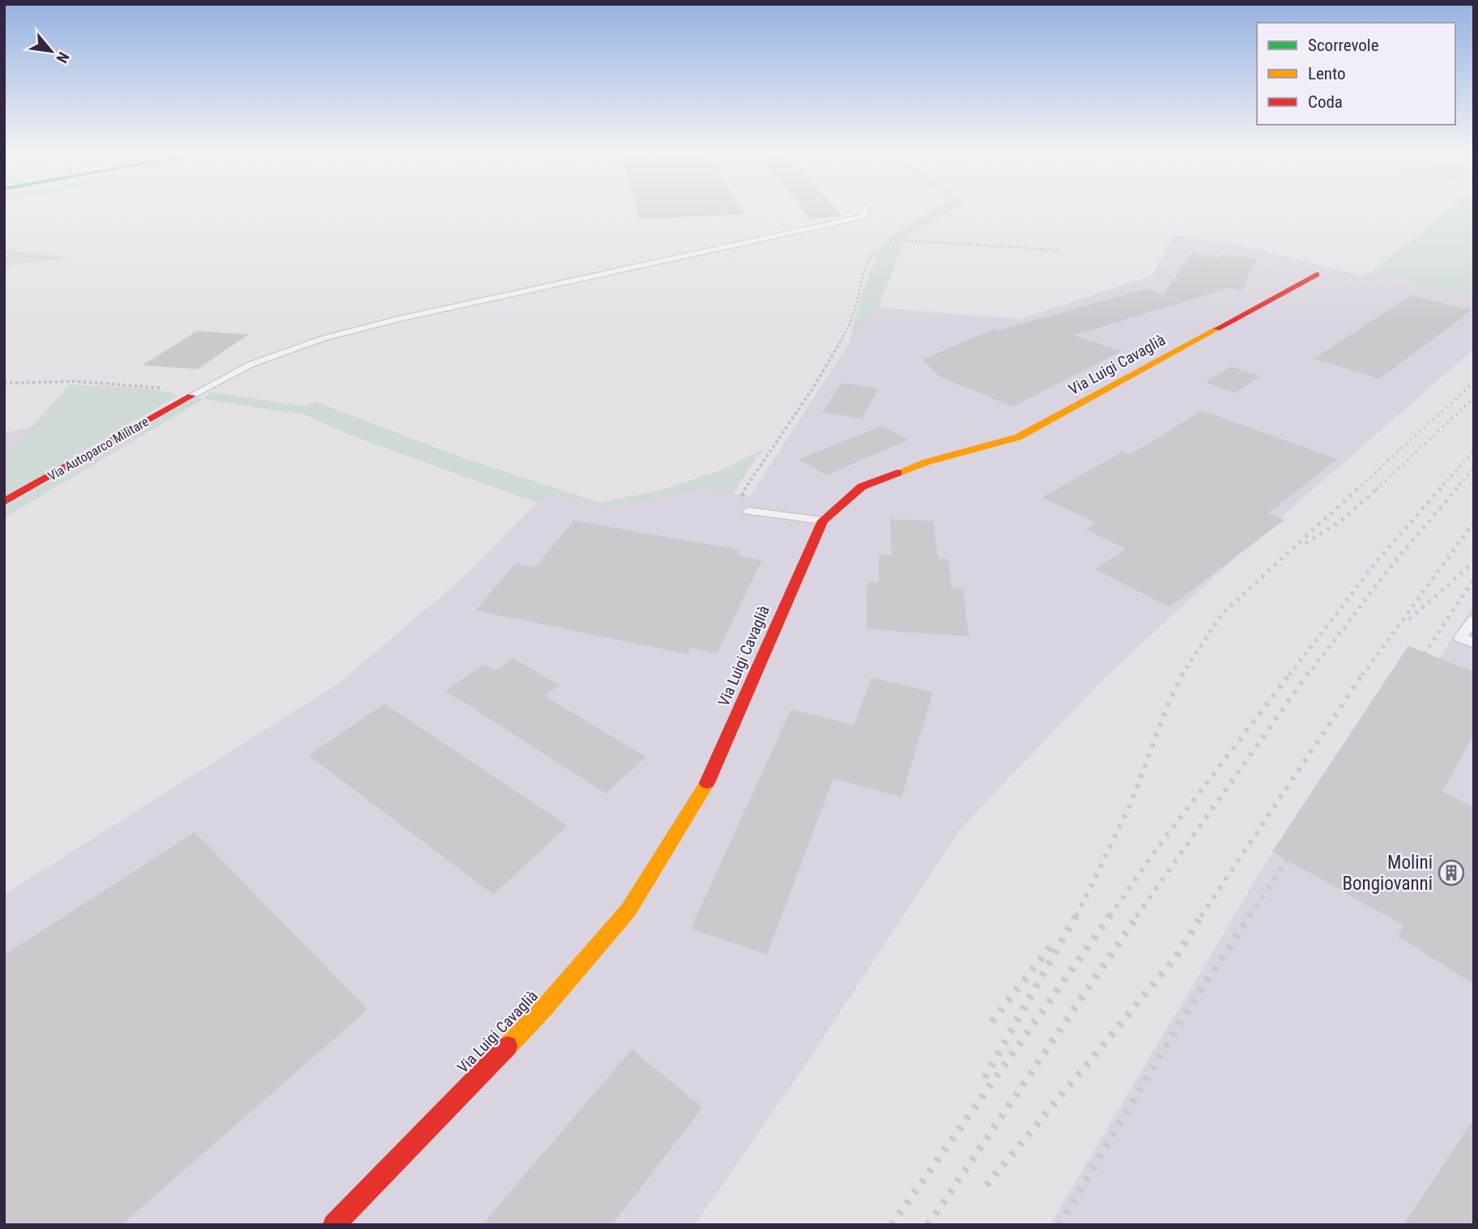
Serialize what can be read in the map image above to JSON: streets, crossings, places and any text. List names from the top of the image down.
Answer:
{
  "streets": {
    "main road": ["Via Luigi Cavaglià", "Via Autoparco Militare"]
  },
  "places": {
    "building": ["Molini Bongiovanni"]
  },
  "legend": ["Scorrevole", "Lento", "Coda"],
  "north": "bottom right"
}
